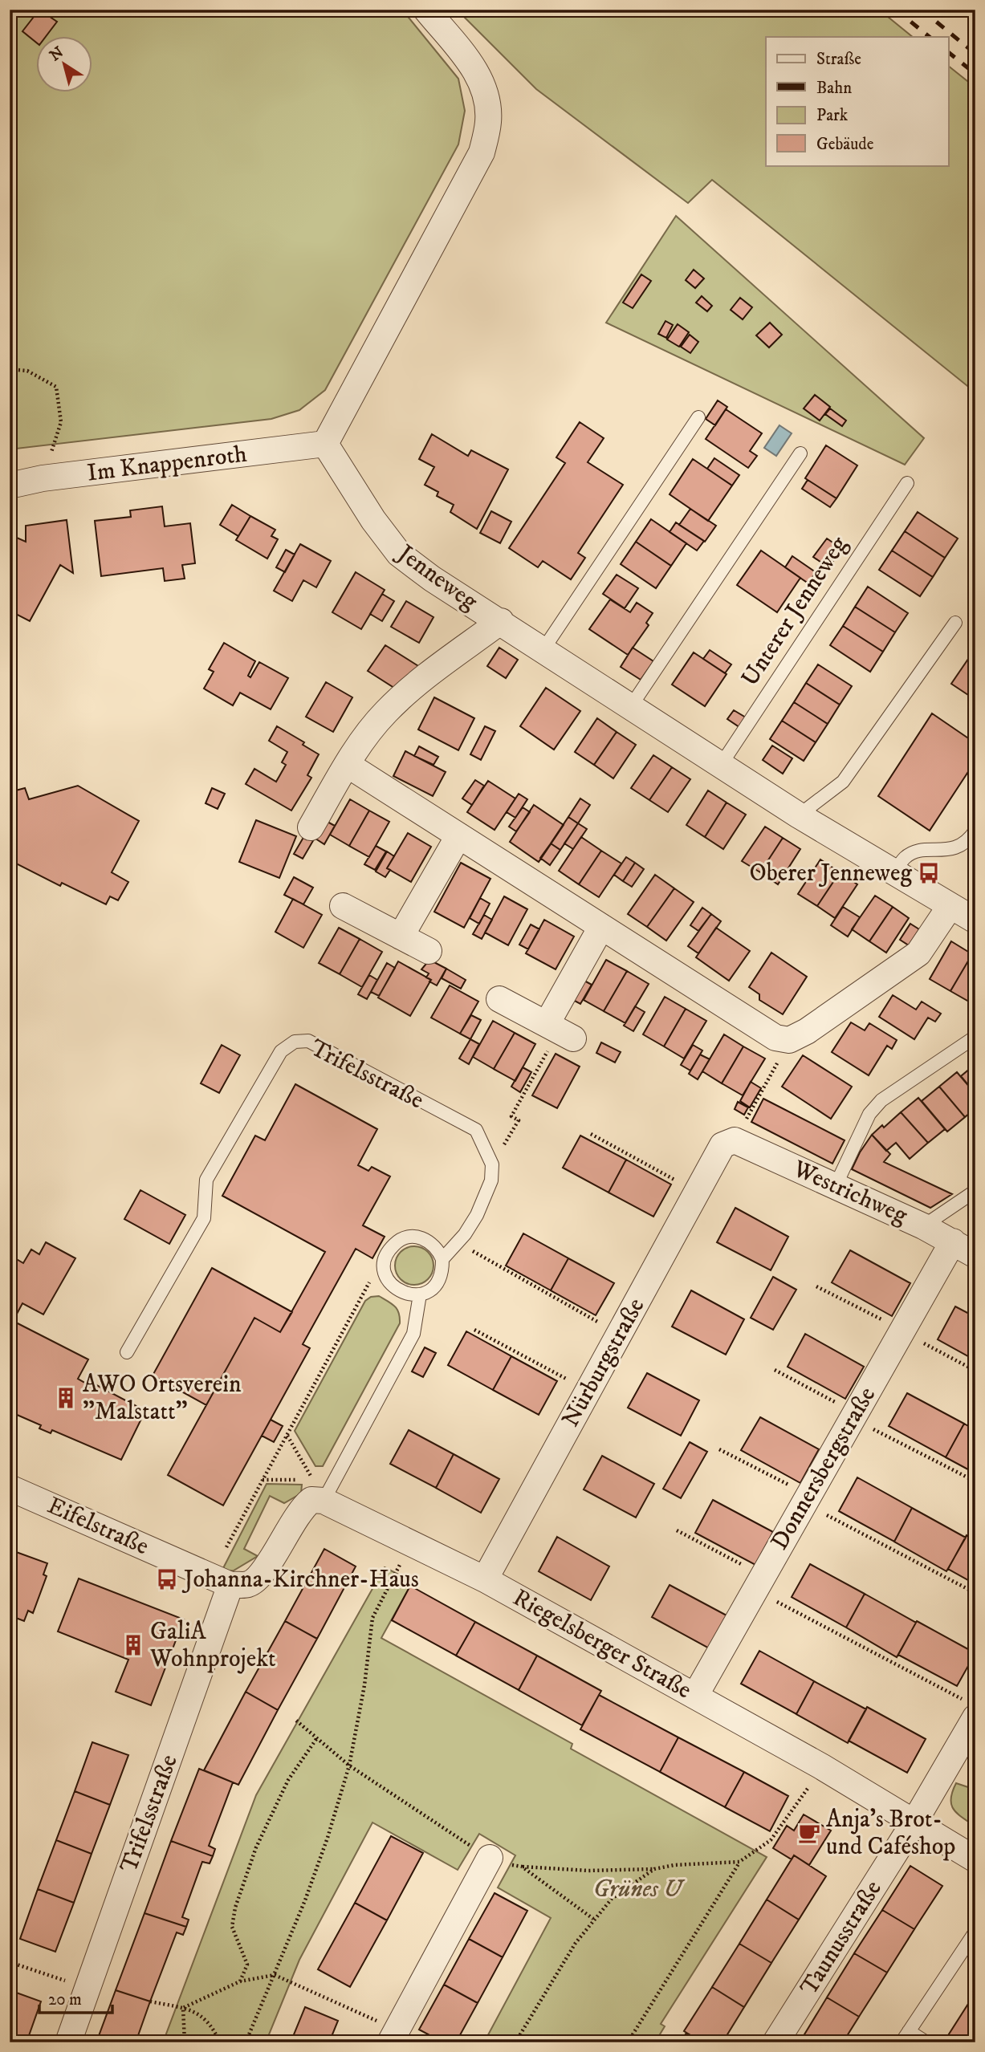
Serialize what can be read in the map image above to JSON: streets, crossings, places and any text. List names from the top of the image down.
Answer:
{
  "streets": {
    "street": [
      "Im Knappenroth",
      "Jenneweg",
      "Trifelsstraße",
      "Westrichweg",
      "Nürburgstraße",
      "Donnersbergstraße",
      "Eifelstraße",
      "Riegelsberger Straße",
      "Taunusstraße"
    ],
    "lane": ["Unterer Jenneweg"]
  },
  "crossings": [
    ["Im Knappenroth", "Jenneweg"],
    ["Jenneweg", "Unterer Jenneweg"],
    ["Trifelsstraße", "Eifelstraße"],
    ["Westrichweg", "Nürburgstraße"],
    ["Westrichweg", "Donnersbergstraße"],
    ["Nürburgstraße", "Riegelsberger Straße"],
    ["Donnersbergstraße", "Riegelsberger Straße"],
    ["Riegelsberger Straße", "Taunusstraße"]
  ],
  "parks": ["Grünes U"],
  "places": {
    "bus stop": ["Oberer Jenneweg", "Johanna-Kirchner-Haus"],
    "building": ["AWO Ortsverein \"Malstatt\"", "GaliA Wohnprojekt"],
    "cafe": ["Anja's Brot- und Caféshop"]
  },
  "legend": [
    "Straße",
    "Bahn",
    "Park",
    "Gebäude"
  ],
  "scale_bar": "20 m",
  "north": "top left"
}
